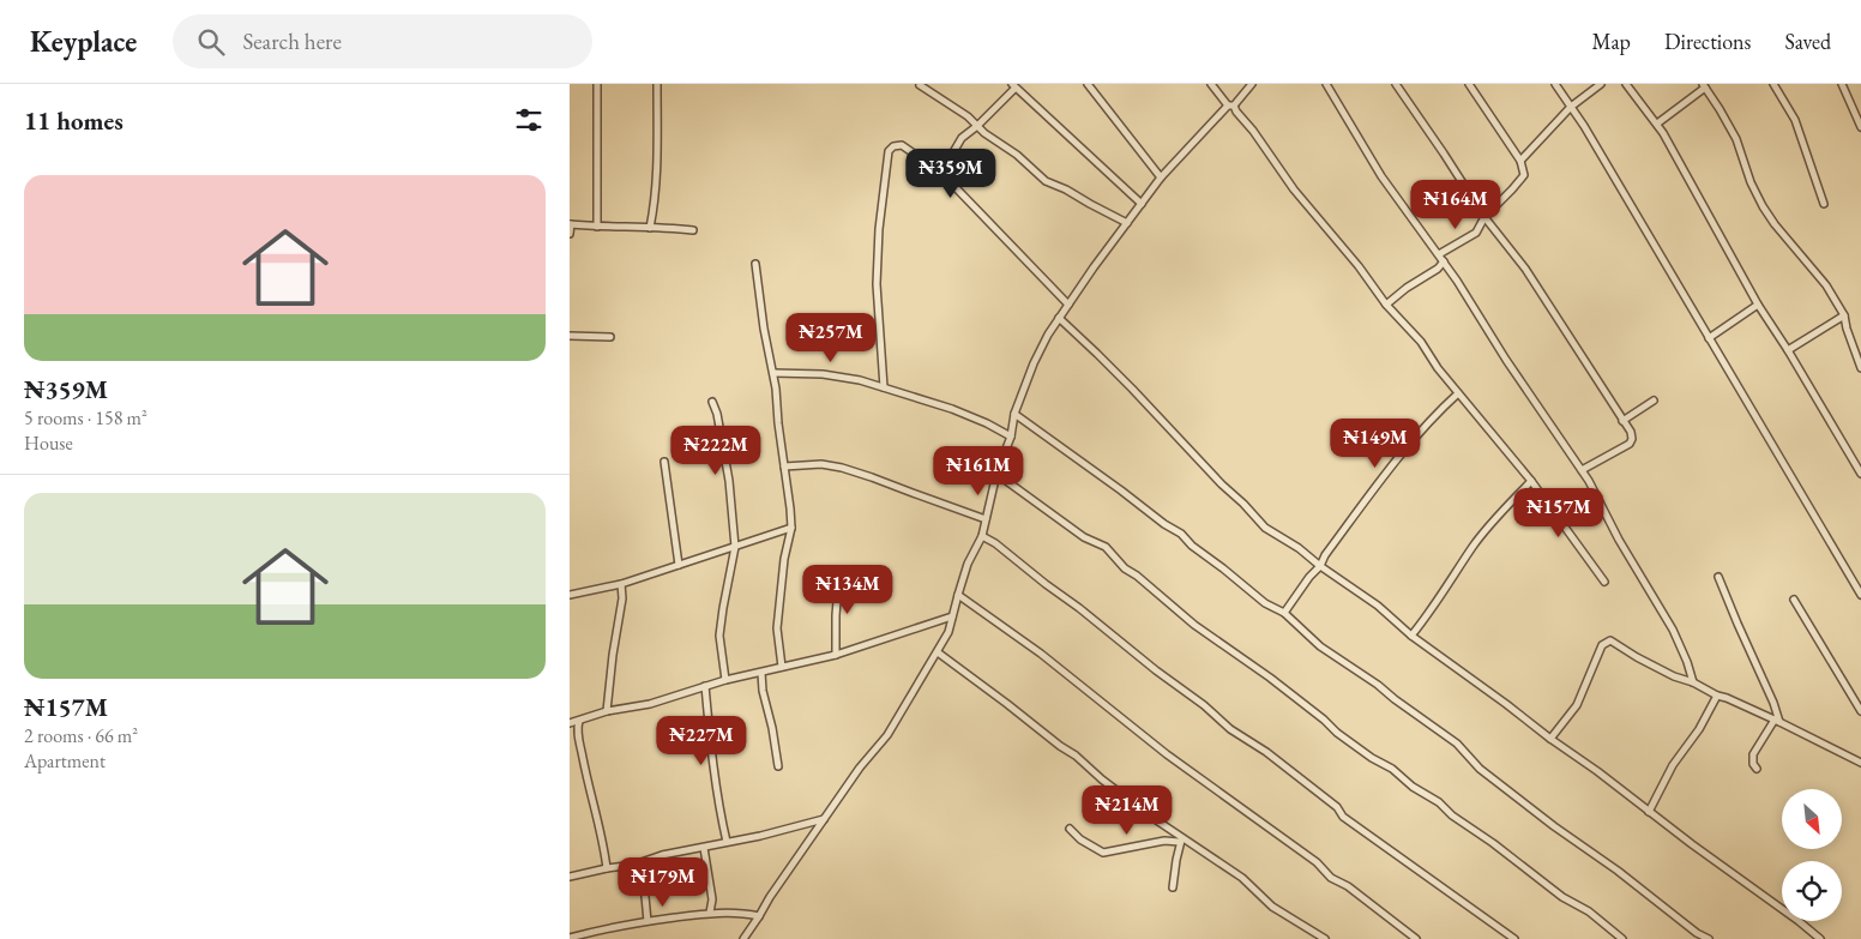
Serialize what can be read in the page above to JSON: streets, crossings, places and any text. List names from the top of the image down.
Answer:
{
  "north": "bottom right",
  "page": {
    "header": "Keyplace",
    "search": "Search here",
    "nav": ["Map", "Directions", "Saved"],
    "heading": "11 homes",
    "price": [
      "₦359M",
      "₦164M",
      "₦257M",
      "₦149M",
      "₦222M",
      "₦161M",
      "₦157M",
      "₦134M",
      "₦227M",
      "₦214M",
      "₦179M"
    ],
    "list": [
      {
        "name": "₦359M",
        "note": "5 rooms · 158 m² · House"
      },
      {
        "name": "₦157M",
        "note": "2 rooms · 66 m² · Apartment"
      }
    ]
  }
}
